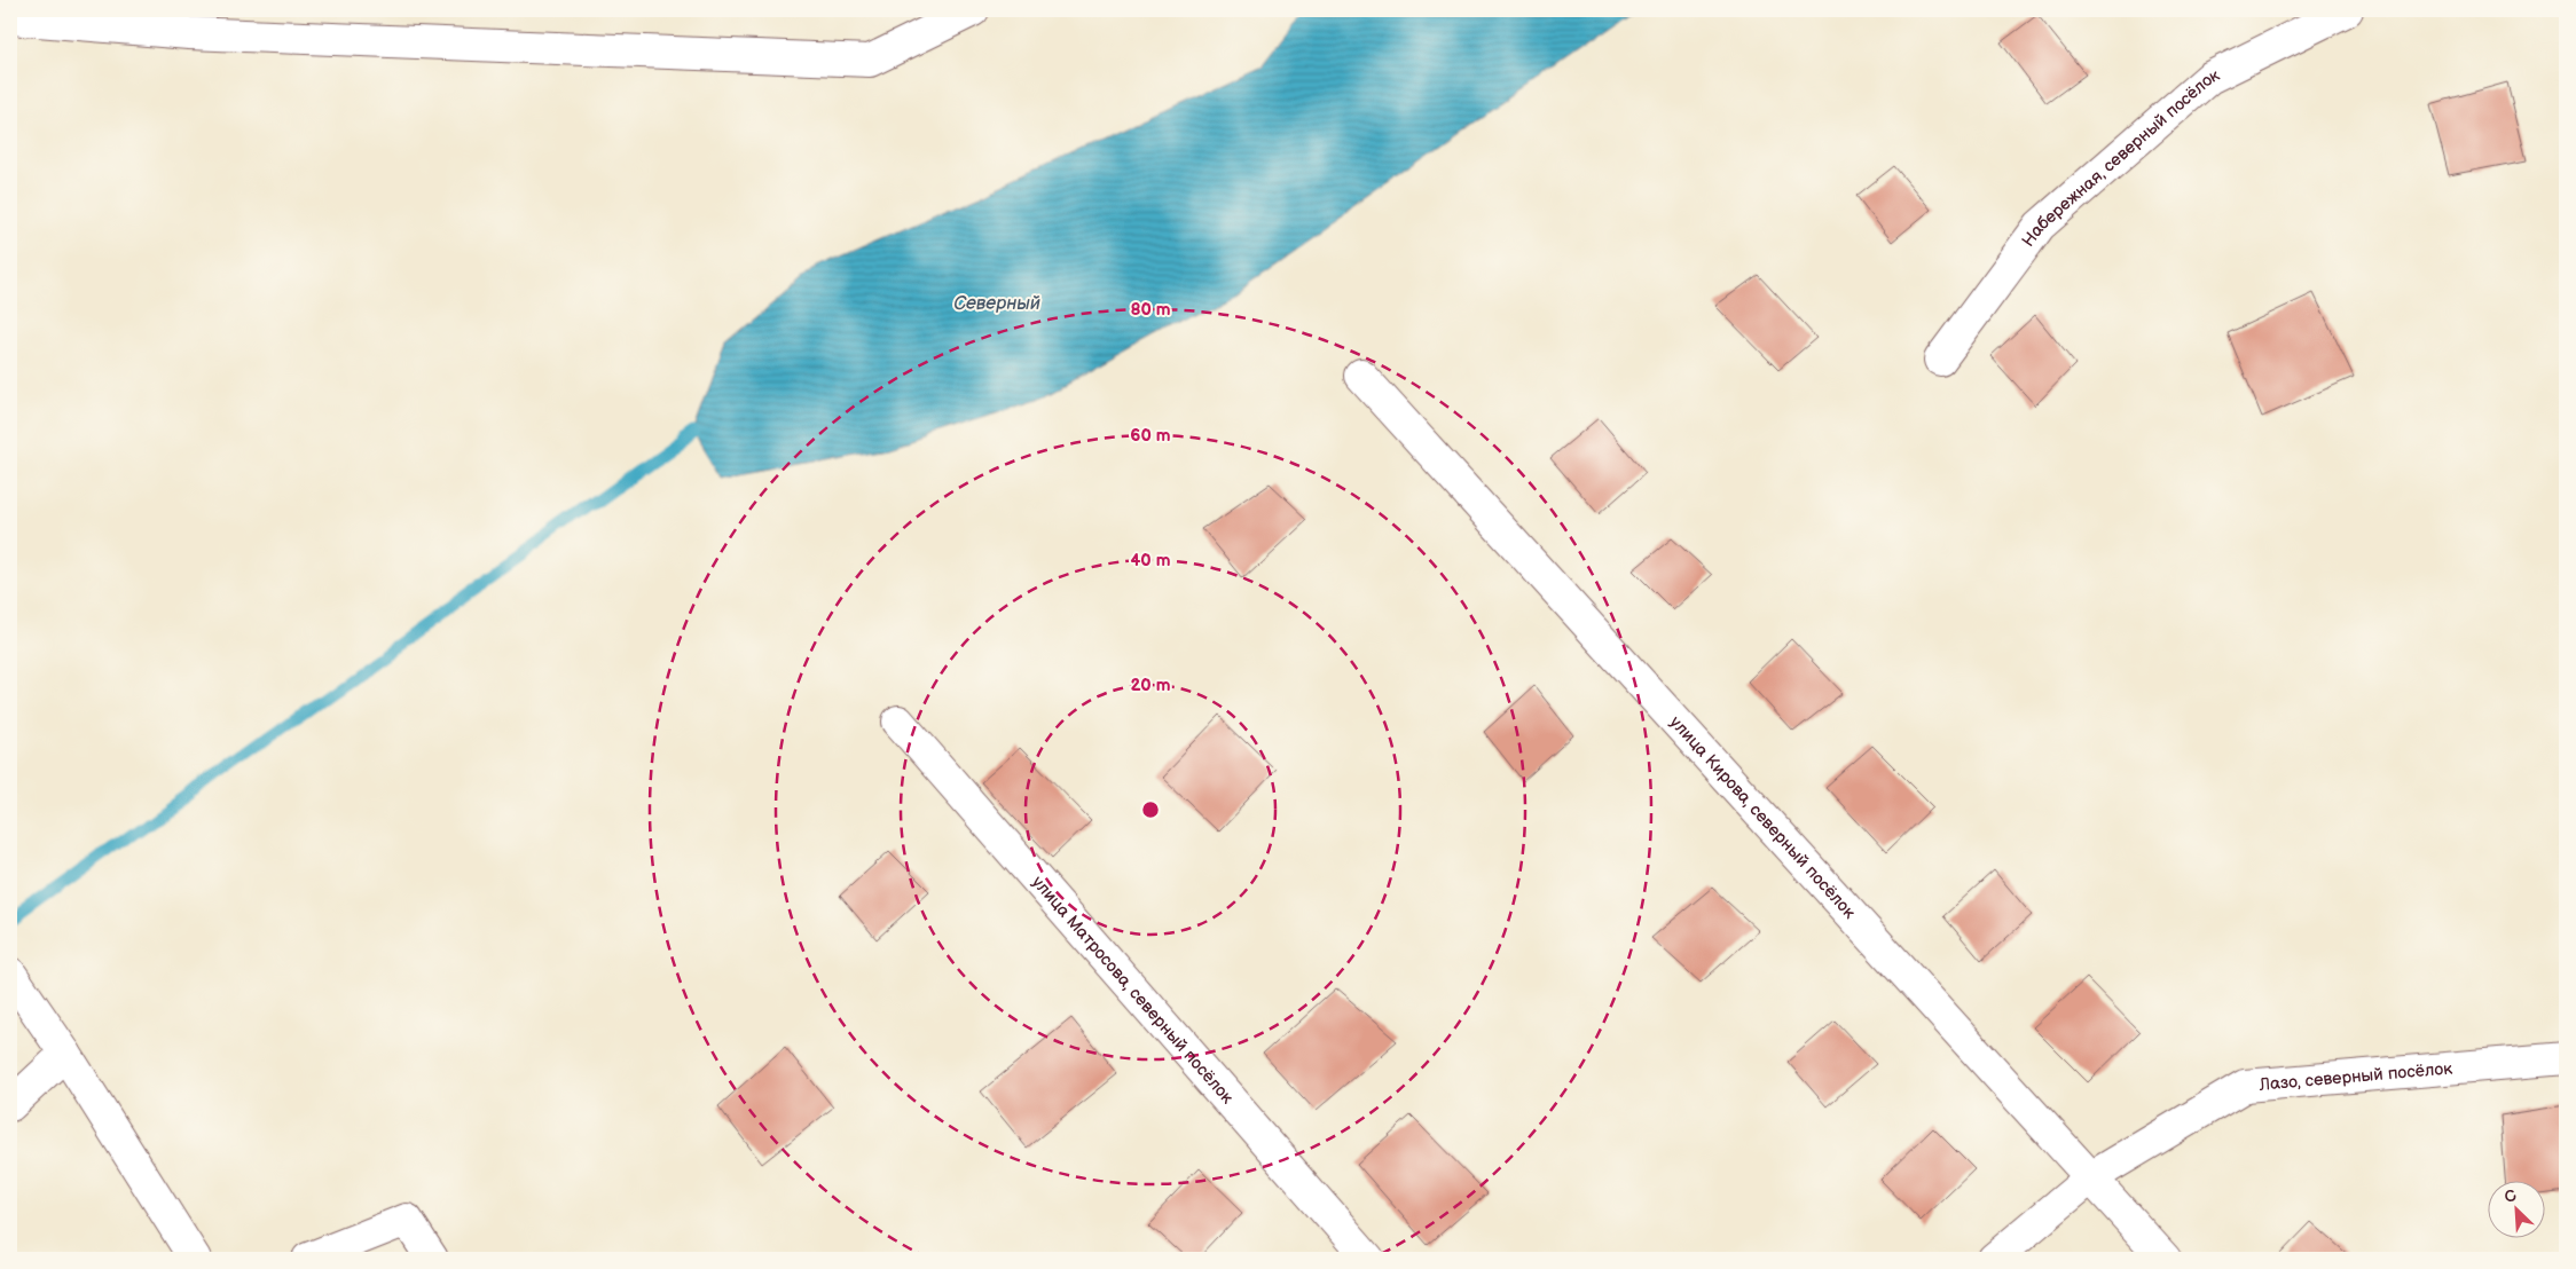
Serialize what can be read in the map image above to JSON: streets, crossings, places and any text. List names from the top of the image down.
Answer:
{
  "streets": {
    "street": [
      "Набережная, северный посёлок",
      "улица Кирова, северный посёлок",
      "улица Матросова, северный посёлок",
      "Лазо, северный посёлок"
    ]
  },
  "crossings": [
    ["улица Кирова, северный посёлок", "Лазо, северный посёлок"]
  ],
  "water": ["Северный"],
  "north": "top left",
  "rings": [
    "80 m",
    "60 m",
    "40 m",
    "20 m"
  ]
}
